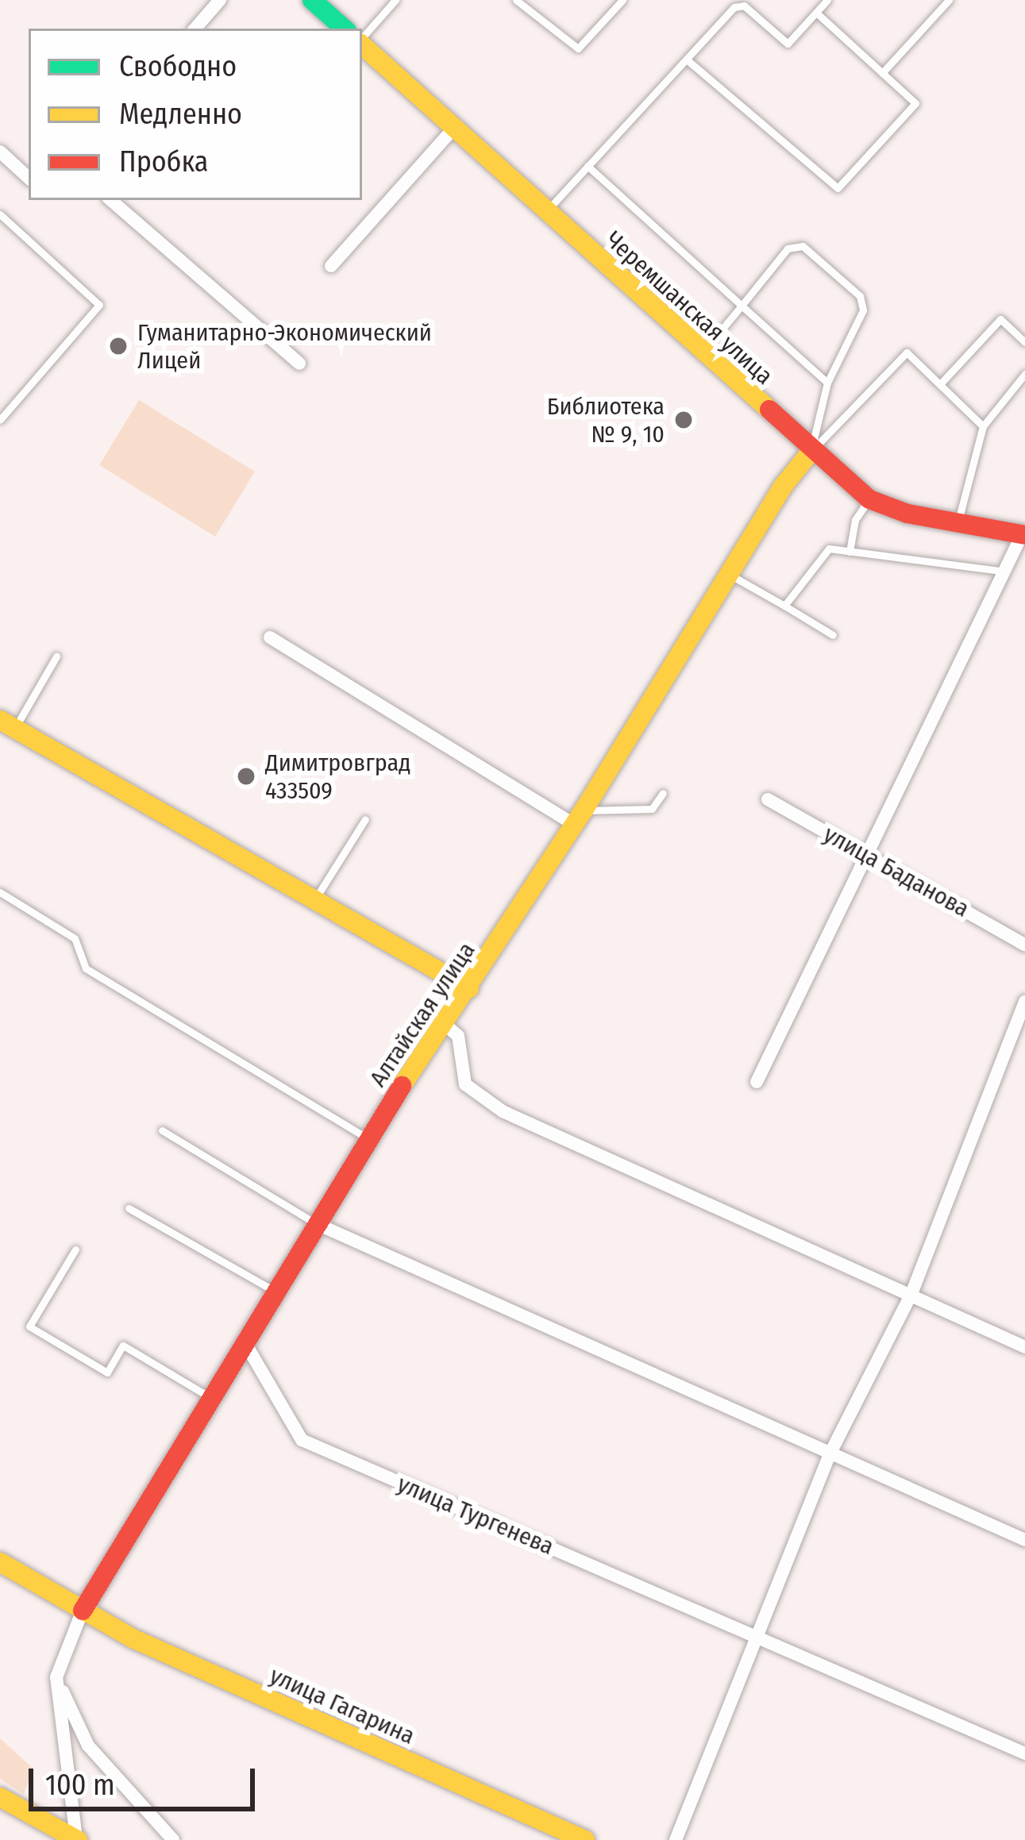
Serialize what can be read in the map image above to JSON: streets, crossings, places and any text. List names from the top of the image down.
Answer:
{
  "streets": {
    "main road": ["Черемшанская улица", "Алтайская улица", "улица Гагарина"],
    "street": ["улица Баданова", "улица Тургенева"]
  },
  "crossings": [
    ["Черемшанская улица", "Алтайская улица"],
    ["Алтайская улица", "улица Тургенева"],
    ["Алтайская улица", "улица Гагарина"]
  ],
  "places": ["Гуманитарно-Экономический Лицей", "Библиотека № 9, 10", "Димитровград 433509"],
  "legend": ["Свободно", "Медленно", "Пробка"],
  "scale_bar": "100 m"
}
